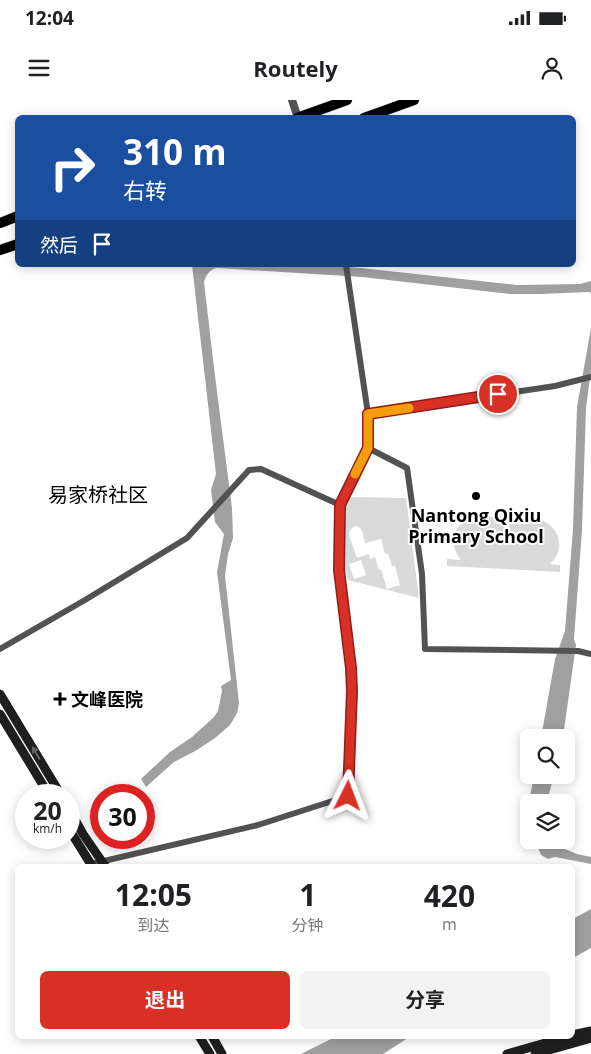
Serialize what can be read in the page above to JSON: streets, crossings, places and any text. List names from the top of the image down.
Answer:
{
  "districts": ["易家桥社区"],
  "places": {
    "other": ["Nantong Qixiu Primary School"],
    "health": ["文峰医院"]
  },
  "page": {
    "status": "12:04",
    "header": "Routely",
    "turn": ["310 m", "右转"],
    "then": "然后",
    "speed": "20 km/h",
    "limit": "30",
    "eta": [
      "12:05",
      "到达",
      "1",
      "分钟",
      "420",
      "m"
    ],
    "buttons": ["退出", "分享"]
  }
}
